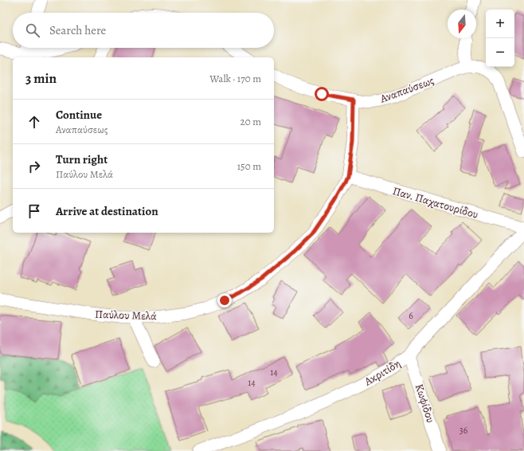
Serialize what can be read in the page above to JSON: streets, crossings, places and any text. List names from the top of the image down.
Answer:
{
  "streets": {
    "street": [
      "Αναπαύσεως",
      "Παν. Παχατουρίδου",
      "Παύλου Μελά",
      "Ακριτίδη",
      "Κωφίδου"
    ]
  },
  "crossings": [
    ["Αναπαύσεως", "Παύλου Μελά"],
    ["Παν. Παχατουρίδου", "Παύλου Μελά"],
    ["Ακριτίδη", "Κωφίδου"]
  ],
  "house_numbers": [
    "6",
    "14",
    "14",
    "36"
  ],
  "north": "bottom",
  "page": {
    "map_buttons": ["+", "−"],
    "search": "Search here",
    "heading": ["3 min", "Walk · 170 m"],
    "list": [
      ["Continue", "Αναπαύσεως", "20 m"],
      ["Turn right", "Παύλου Μελά", "150 m"],
      "Arrive at destination"
    ]
  }
}
